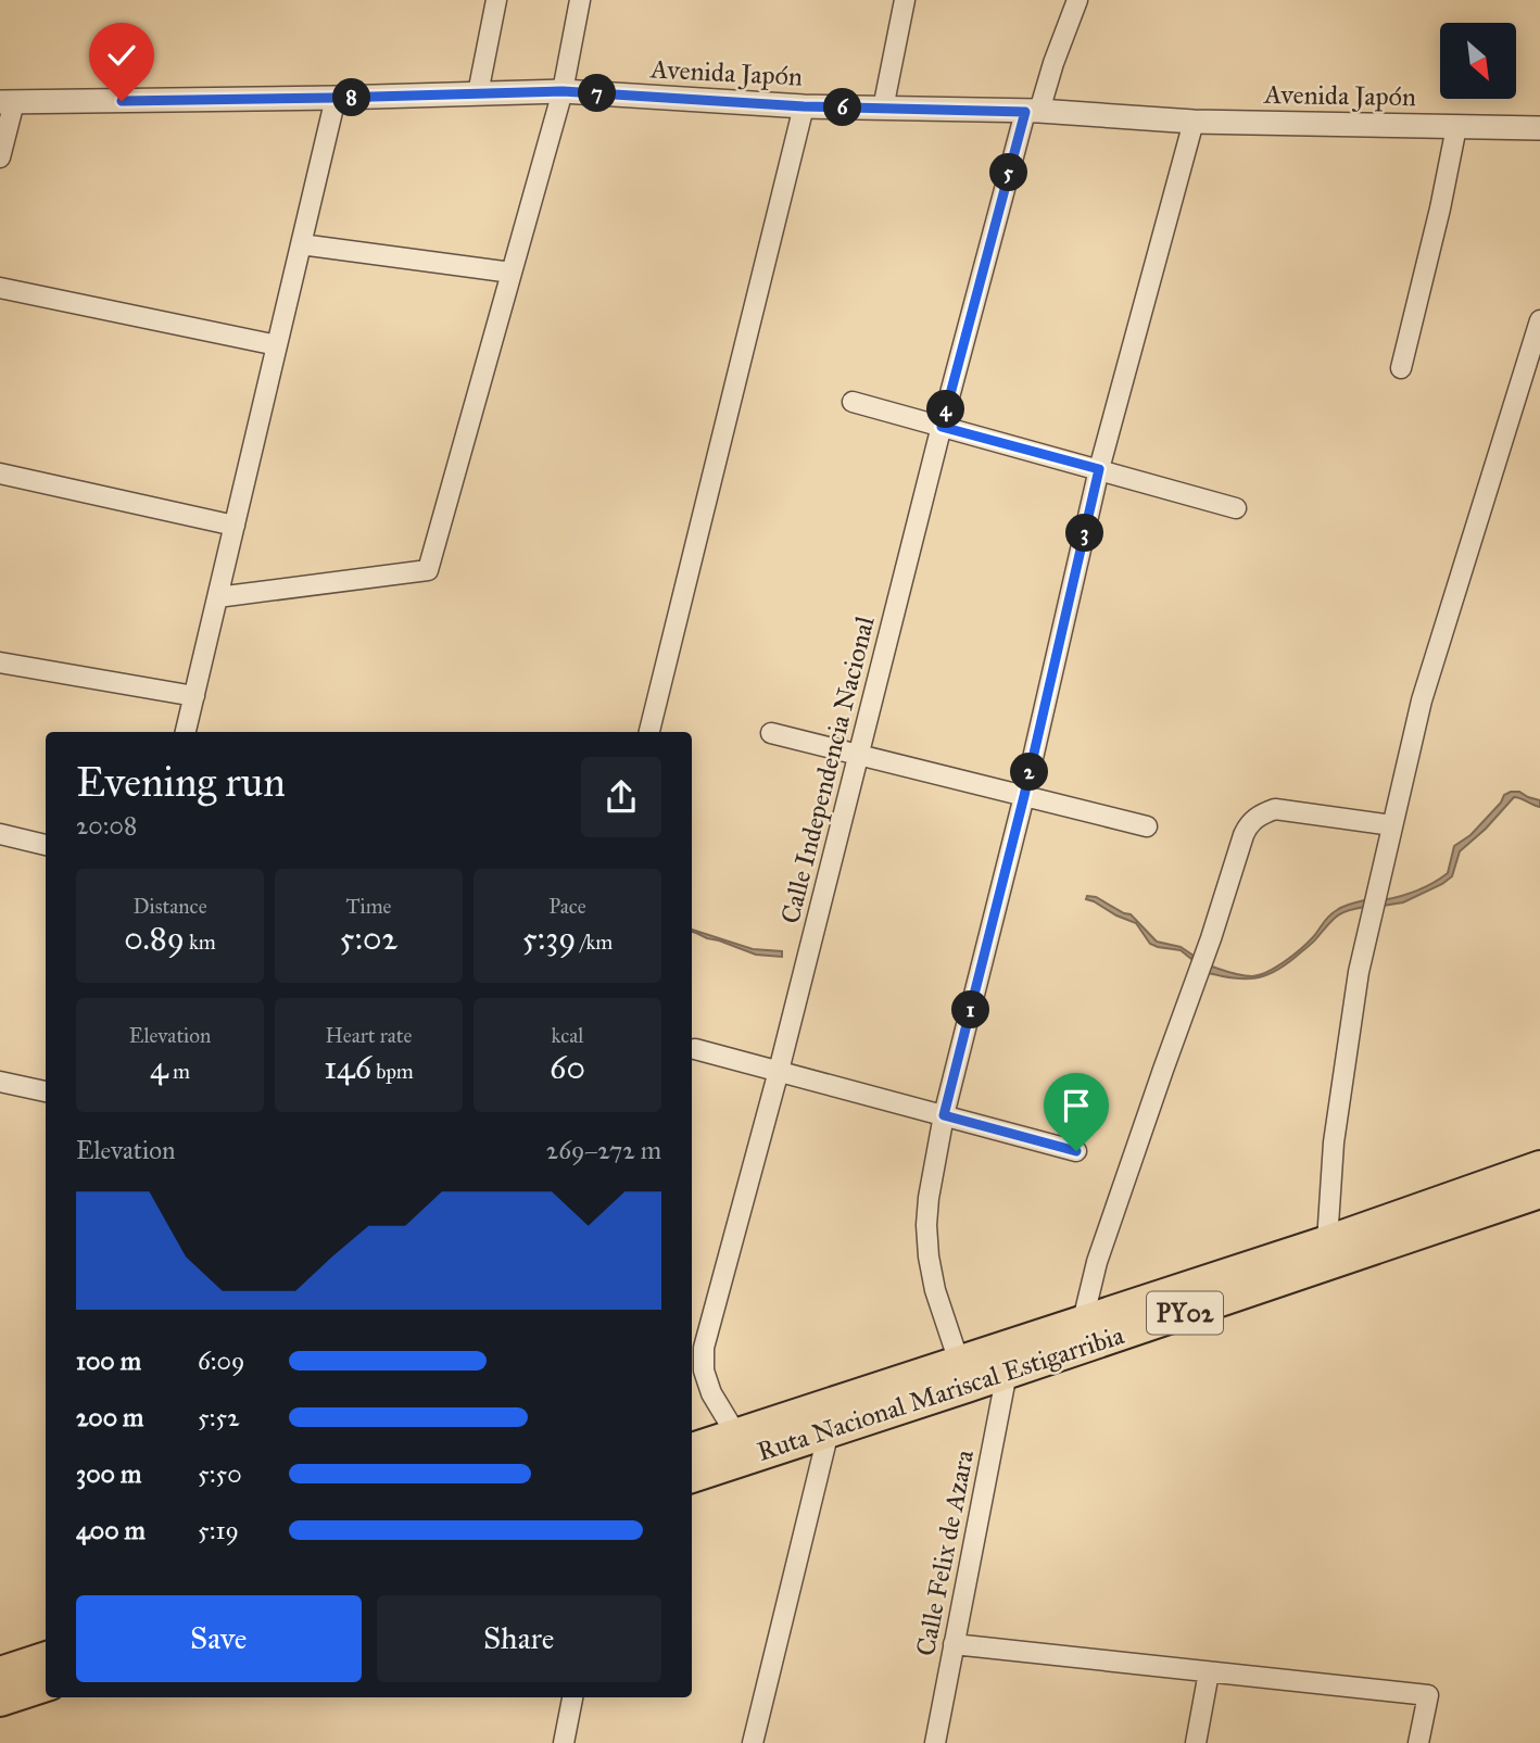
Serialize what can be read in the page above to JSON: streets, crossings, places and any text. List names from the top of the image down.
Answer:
{
  "streets": {
    "highway": ["PY02", "Ruta Nacional Mariscal Estigarribia"],
    "street": ["Avenida Japón", "Calle Independencia Nacional", "Calle Felix de Azara"]
  },
  "crossings": [
    ["Avenida Japón", "Calle Independencia Nacional"],
    ["Calle Independencia Nacional", "Ruta Nacional Mariscal Estigarribia"],
    ["Ruta Nacional Mariscal Estigarribia", "Calle Felix de Azara"]
  ],
  "north": "bottom right",
  "page": {
    "pins": [
      "7",
      "8",
      "6",
      "5",
      "4",
      "3",
      "2",
      "1"
    ],
    "heading": ["Evening run", "20:08"],
    "stats": [
      ["Distance", "0.89 km"],
      ["Time", "5:02"],
      ["Pace", "5:39 /km"],
      ["Elevation", "4 m"],
      ["Heart rate", "146 bpm"],
      ["kcal", "60"]
    ],
    "chart": ["Elevation", "269–272 m"],
    "list": [
      {
        "name": "100 m",
        "note": "6:09"
      },
      {
        "name": "200 m",
        "note": "5:52"
      },
      {
        "name": "300 m",
        "note": "5:50"
      },
      {
        "name": "400 m",
        "note": "5:19"
      }
    ],
    "buttons": ["Save", "Share"]
  }
}
